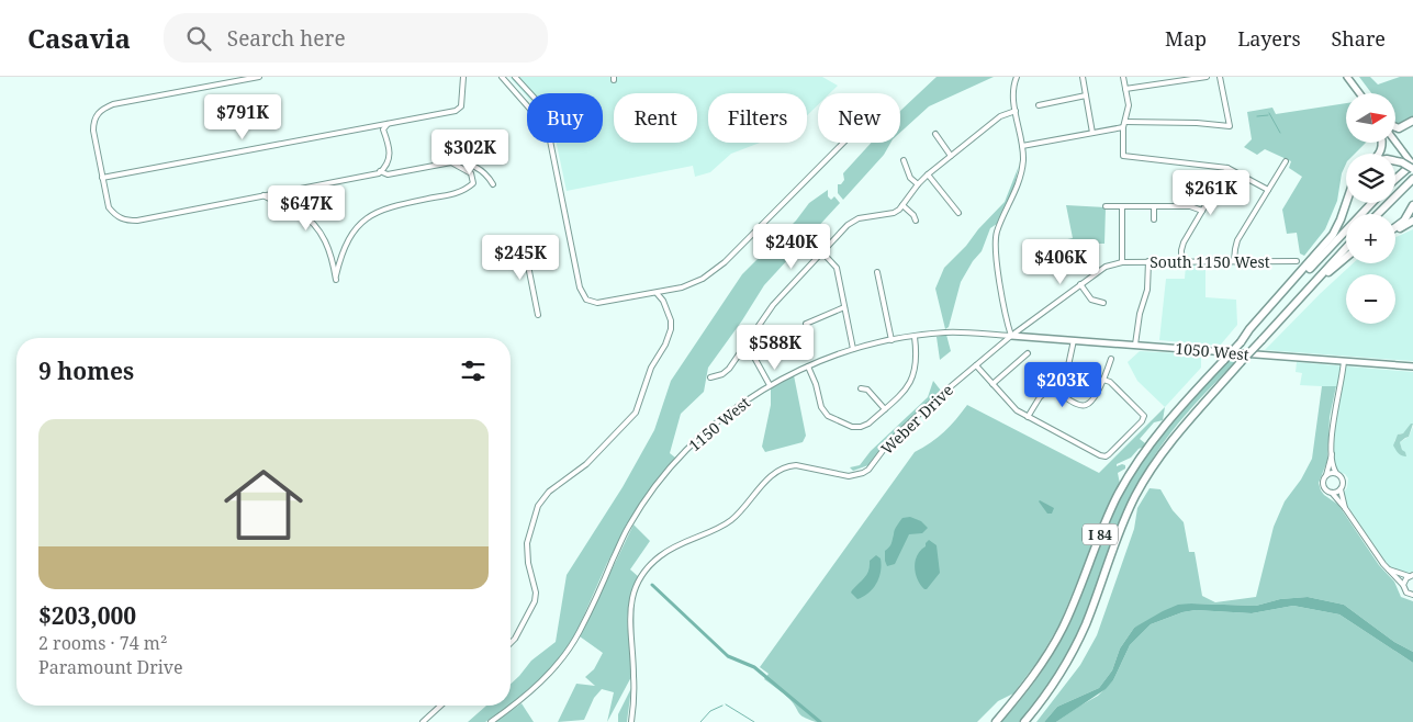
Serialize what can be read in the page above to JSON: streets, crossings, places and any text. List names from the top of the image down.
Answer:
{
  "streets": {
    "highway": ["I 84"],
    "main road": ["1050 West"],
    "street": ["South 1150 West", "Weber Drive", "1150 West"]
  },
  "crossings": [
    ["1050 West", "Weber Drive"],
    ["1050 West", "1150 West"],
    ["Weber Drive", "1150 West"]
  ],
  "north": "right",
  "page": {
    "header": "Casavia",
    "search": "Search here",
    "nav": ["Map", "Layers", "Share"],
    "map_buttons": ["+", "−"],
    "chip": [
      "Buy",
      "Rent",
      "Filters",
      "New"
    ],
    "price": [
      "$791K",
      "$302K",
      "$261K",
      "$647K",
      "$240K",
      "$245K",
      "$406K",
      "$588K",
      "$203K"
    ],
    "heading": "9 homes",
    "list": [
      {
        "name": "$203,000",
        "note": "2 rooms · 74 m² · Paramount Drive"
      }
    ]
  }
}
